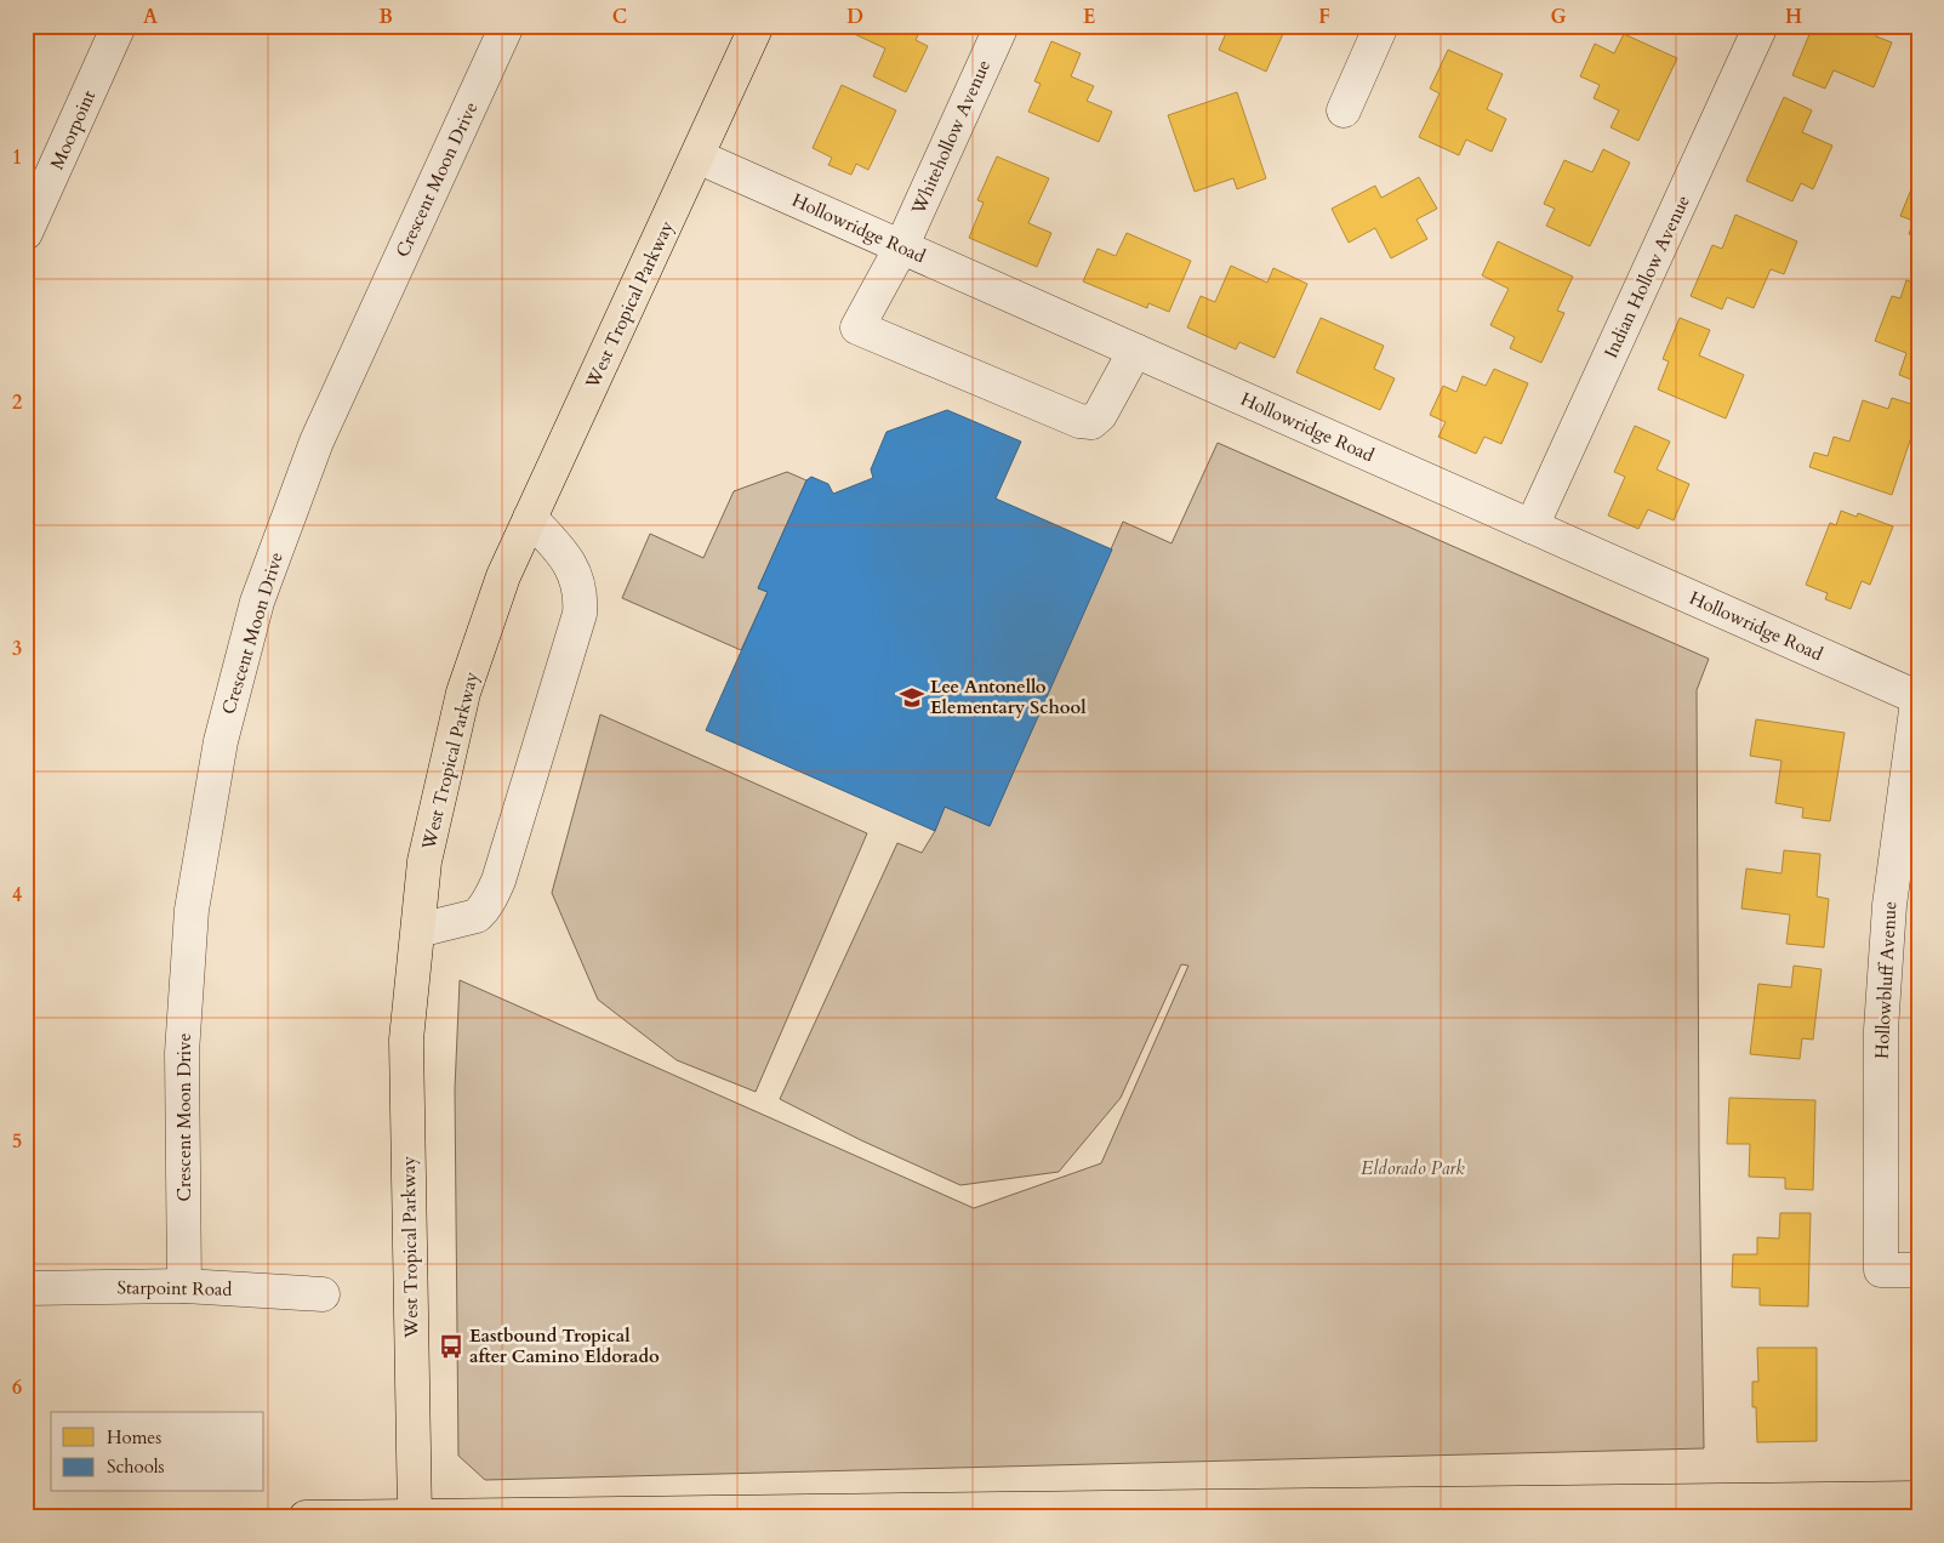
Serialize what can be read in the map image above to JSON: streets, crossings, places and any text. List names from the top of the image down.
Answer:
{
  "streets": {
    "main road": ["West Tropical Parkway"],
    "street": [
      "Moorpoint",
      "Whitehollow Avenue",
      "Crescent Moon Drive",
      "Hollowridge Road",
      "Indian Hollow Avenue",
      "Hollowbluff Avenue",
      "Starpoint Road"
    ]
  },
  "crossings": [
    ["Whitehollow Avenue", "Hollowridge Road"],
    ["Crescent Moon Drive", "Starpoint Road"],
    ["Hollowridge Road", "Indian Hollow Avenue"],
    ["Hollowridge Road", "West Tropical Parkway"],
    ["Hollowridge Road", "Hollowbluff Avenue"]
  ],
  "parks": ["Eldorado Park"],
  "places": {
    "school or university": ["Lee Antonello Elementary School"],
    "bus stop": ["Eastbound Tropical after Camino Eldorado"]
  },
  "legend": ["Homes", "Schools"],
  "grid": {
    "columns": [
      "A",
      "B",
      "C",
      "D",
      "E",
      "F",
      "G",
      "H"
    ],
    "rows": [
      "1",
      "2",
      "3",
      "4",
      "5",
      "6"
    ]
  }
}
